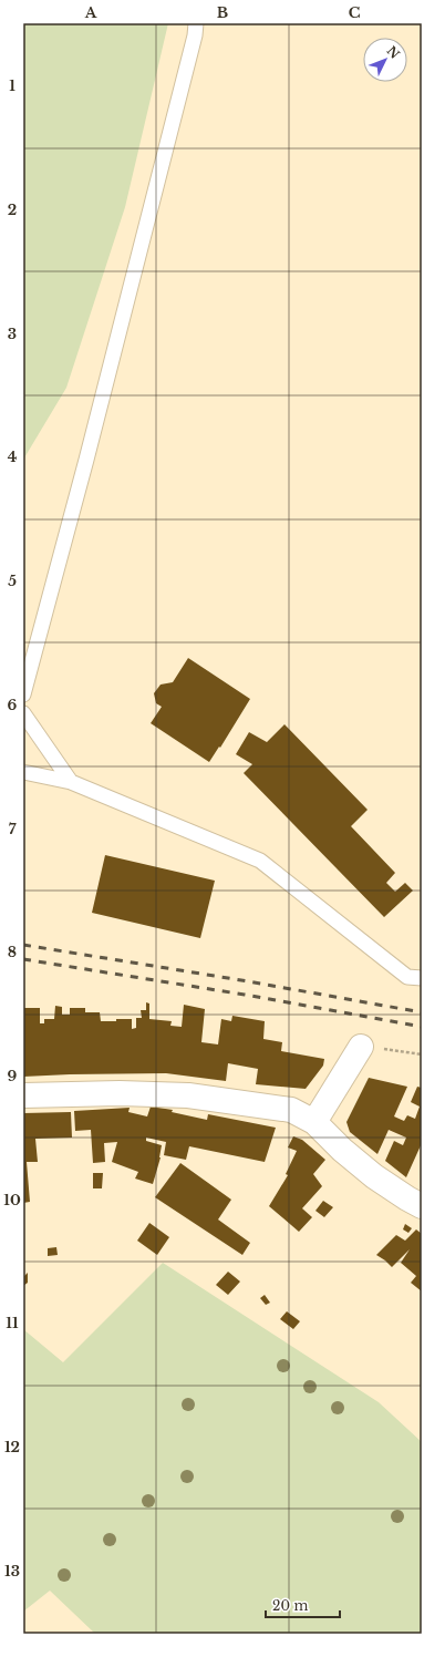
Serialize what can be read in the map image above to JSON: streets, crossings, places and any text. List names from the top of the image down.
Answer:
{
  "scale_bar": "20 m",
  "north": "top right",
  "grid": {
    "columns": ["A", "B", "C"],
    "rows": [
      "1",
      "2",
      "3",
      "4",
      "5",
      "6",
      "7",
      "8",
      "9",
      "10",
      "11",
      "12",
      "13"
    ]
  }
}
